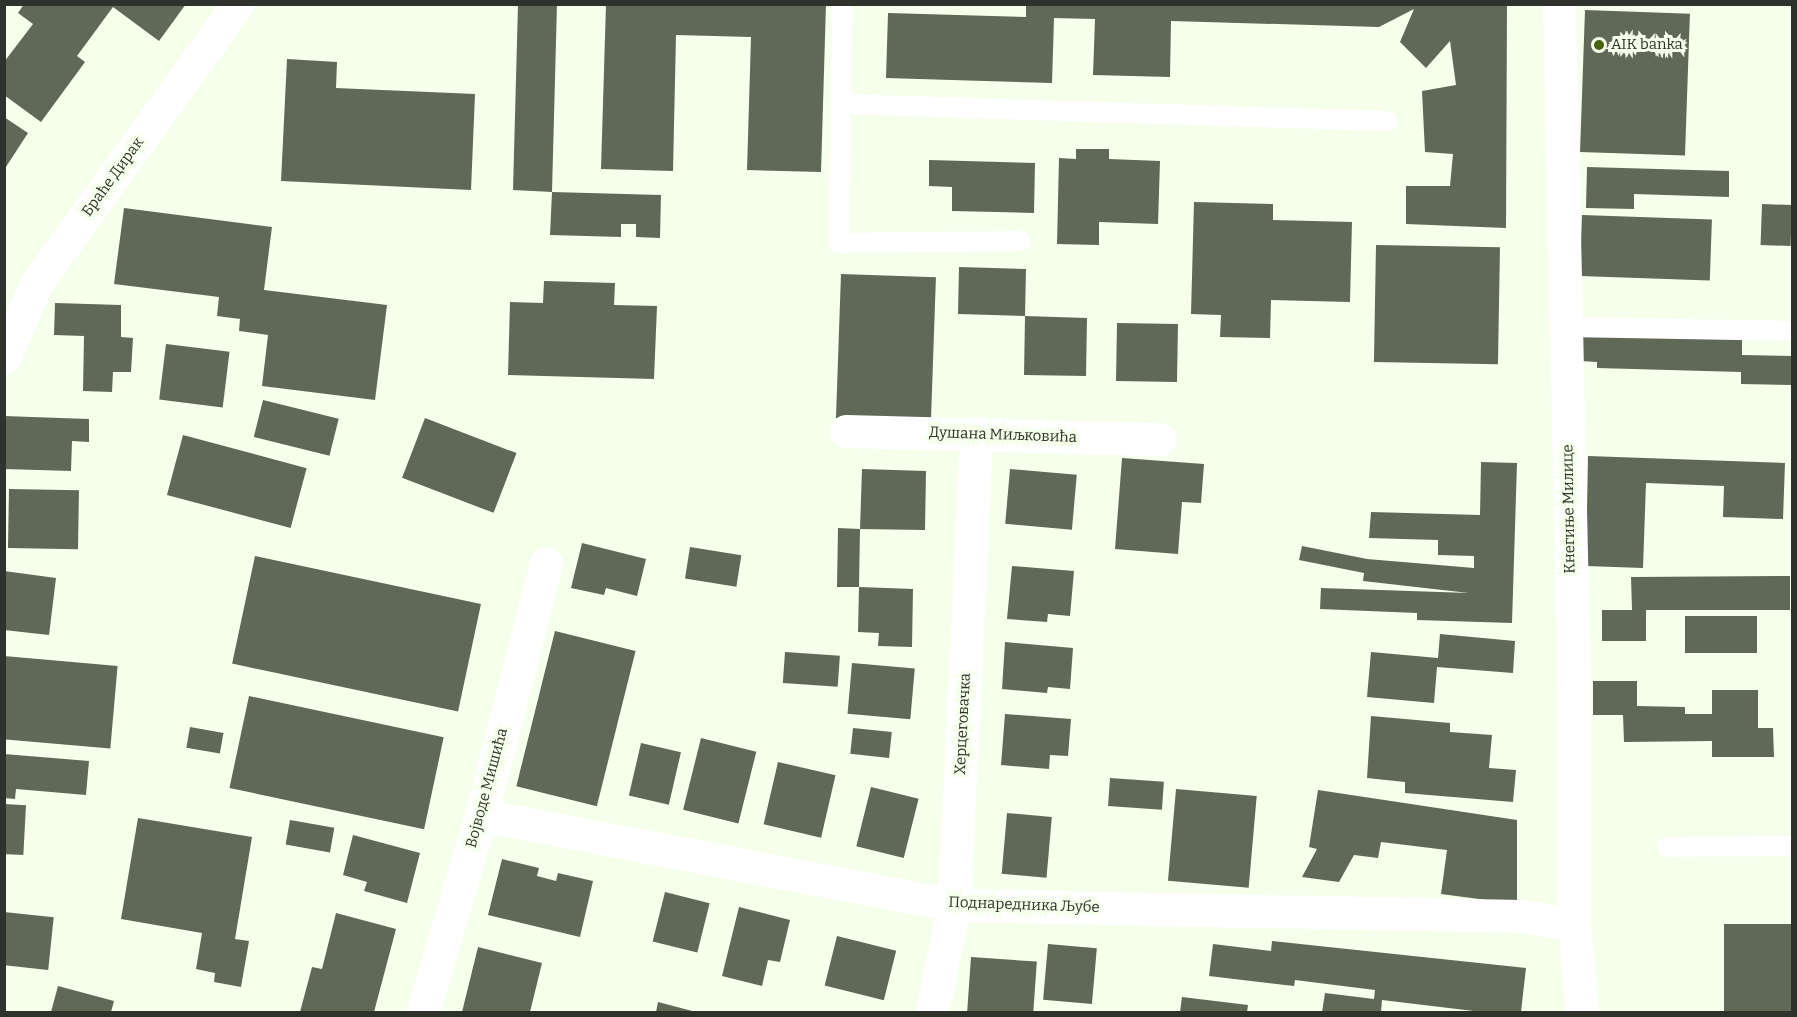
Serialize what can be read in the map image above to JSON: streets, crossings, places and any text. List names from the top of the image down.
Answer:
{
  "streets": {
    "street": [
      "Браће Дирак",
      "Душана Миљковића",
      "Кнегиње Милице",
      "Херцеговачка",
      "Војводе Мишића",
      "Поднаредника Љубе"
    ]
  },
  "crossings": [
    ["Душана Миљковића", "Херцеговачка"],
    ["Кнегиње Милице", "Поднаредника Љубе"],
    ["Херцеговачка", "Поднаредника Љубе"],
    ["Војводе Мишића", "Поднаредника Љубе"]
  ],
  "places": ["AIK banka"]
}
